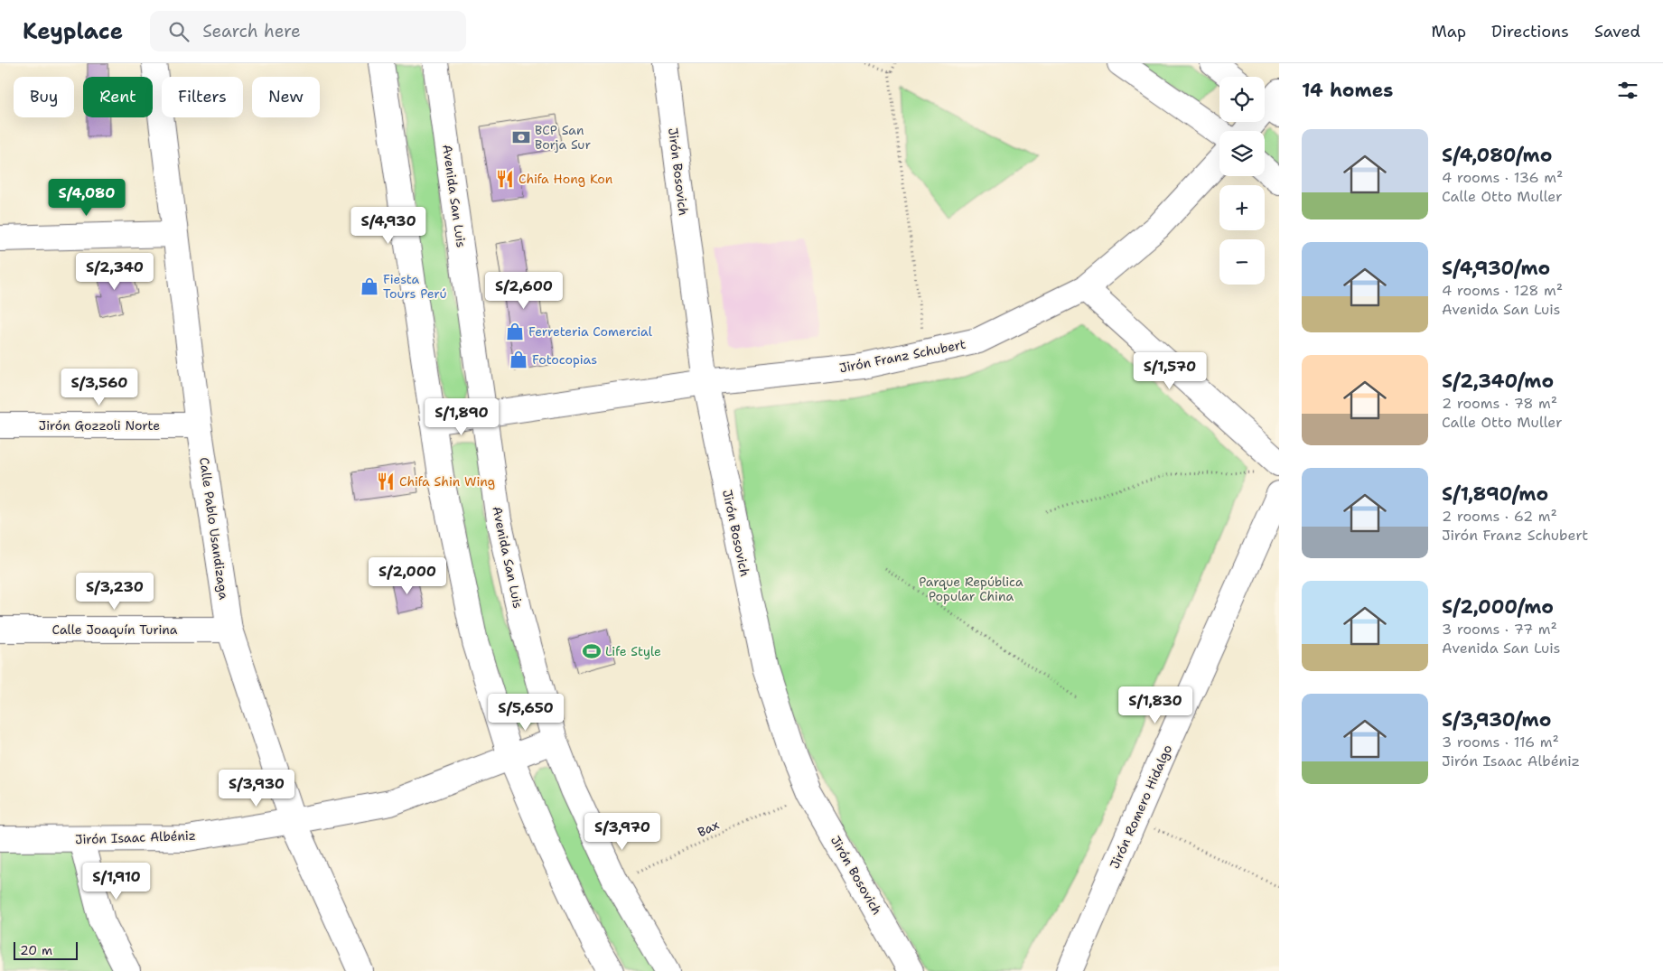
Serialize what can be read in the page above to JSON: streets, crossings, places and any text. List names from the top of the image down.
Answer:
{
  "streets": {
    "street": [
      "Jirón Bosovich",
      "Avenida San Luis",
      "Jirón Franz Schubert",
      "Jirón Gozzoli Norte",
      "Calle Pablo Usandizaga",
      "Calle Joaquín Turina",
      "Jirón Romero Hidalgo",
      "Jirón Isaac Albéniz"
    ],
    "path": ["Bax"]
  },
  "crossings": [
    ["Jirón Bosovich", "Jirón Franz Schubert"],
    ["Jirón Bosovich", "Bax"],
    ["Avenida San Luis", "Jirón Franz Schubert"],
    ["Avenida San Luis", "Bax"],
    ["Avenida San Luis", "Jirón Isaac Albéniz"],
    ["Jirón Gozzoli Norte", "Calle Pablo Usandizaga"],
    ["Calle Pablo Usandizaga", "Calle Joaquín Turina"],
    ["Calle Pablo Usandizaga", "Jirón Isaac Albéniz"]
  ],
  "parks": ["Parque República Popular China"],
  "places": {
    "bank": ["BCP San Borja Sur"],
    "restaurant": ["Chifa Hong Kon", "Chifa Shin Wing"],
    "shop": ["Fiesta Tours Perú", "Ferreteria Comercial", "Fotocopias"],
    "sports": ["Life Style"]
  },
  "scale_bar": "20 m",
  "page": {
    "header": "Keyplace",
    "search": "Search here",
    "nav": ["Map", "Directions", "Saved"],
    "heading": "14 homes",
    "map_buttons": ["+", "−"],
    "chip": [
      "Buy",
      "Rent",
      "Filters",
      "New"
    ],
    "list": [
      {
        "name": "S/4,080/mo",
        "note": "4 rooms · 136 m² · Calle Otto Muller"
      },
      {
        "name": "S/4,930/mo",
        "note": "4 rooms · 128 m² · Avenida San Luis"
      },
      {
        "name": "S/2,340/mo",
        "note": "2 rooms · 78 m² · Calle Otto Muller"
      },
      {
        "name": "S/1,890/mo",
        "note": "2 rooms · 62 m² · Jirón Franz Schubert"
      },
      {
        "name": "S/2,000/mo",
        "note": "3 rooms · 77 m² · Avenida San Luis"
      },
      {
        "name": "S/3,930/mo",
        "note": "3 rooms · 116 m² · Jirón Isaac Albéniz"
      }
    ],
    "price": [
      "S/4,080",
      "S/4,930",
      "S/2,340",
      "S/2,600",
      "S/1,570",
      "S/3,560",
      "S/1,890",
      "S/2,000",
      "S/3,230",
      "S/1,830",
      "S/5,650",
      "S/3,930",
      "S/3,970",
      "S/1,910"
    ],
    "scale": "20 m"
  }
}
